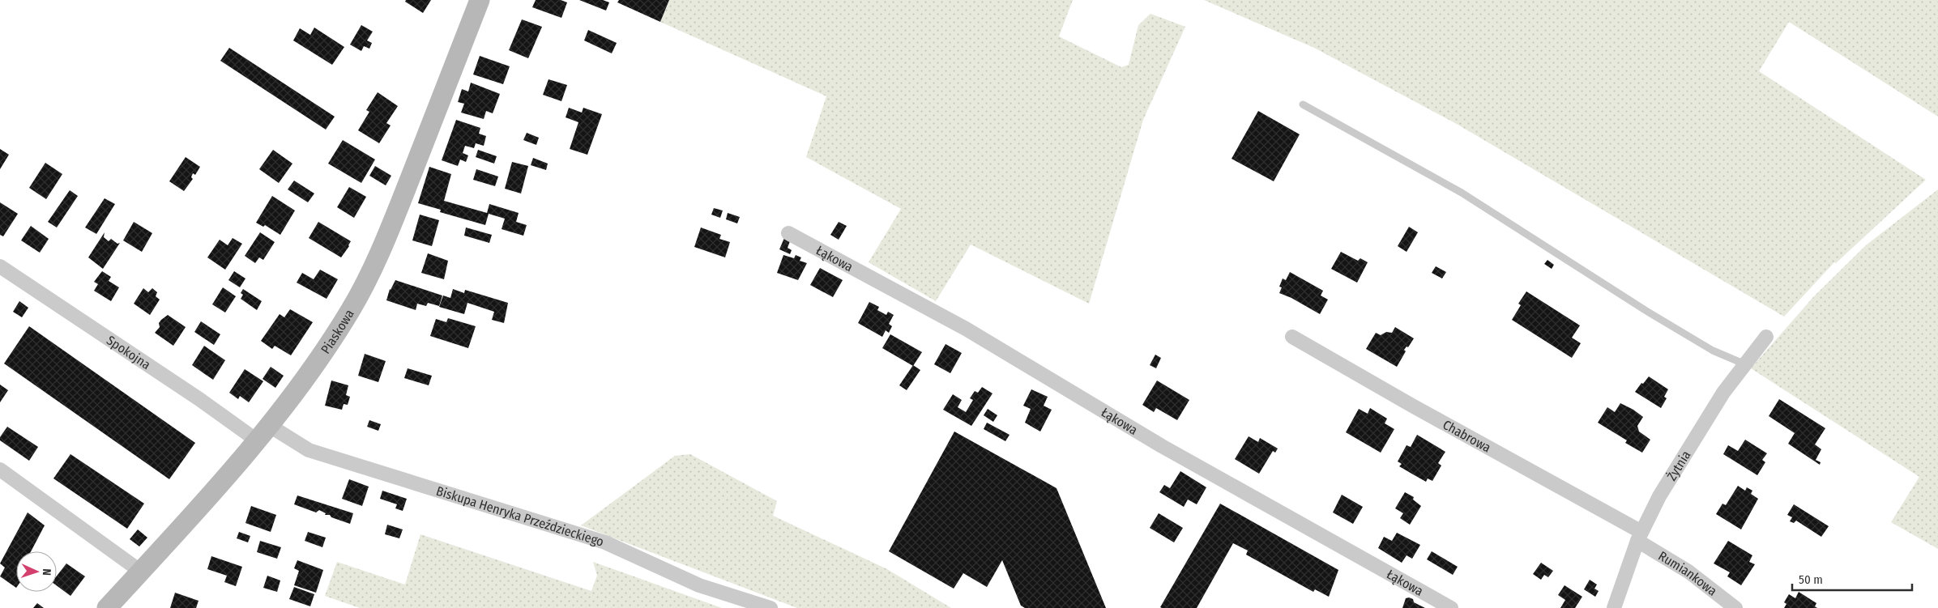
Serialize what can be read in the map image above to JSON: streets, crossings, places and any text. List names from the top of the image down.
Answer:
{
  "streets": {
    "street": [
      "Łąkowa",
      "Piaskowa",
      "Spokojna",
      "Chabrowa",
      "Żytnia",
      "Biskupa Henryka Przeździeckiego",
      "Rumiankowa"
    ]
  },
  "crossings": [
    ["Piaskowa", "Spokojna"],
    ["Piaskowa", "Biskupa Henryka Przeździeckiego"],
    ["Spokojna", "Biskupa Henryka Przeździeckiego"],
    ["Chabrowa", "Żytnia"],
    ["Chabrowa", "Rumiankowa"],
    ["Żytnia", "Rumiankowa"]
  ],
  "scale_bar": "50 m",
  "north": "right"
}
